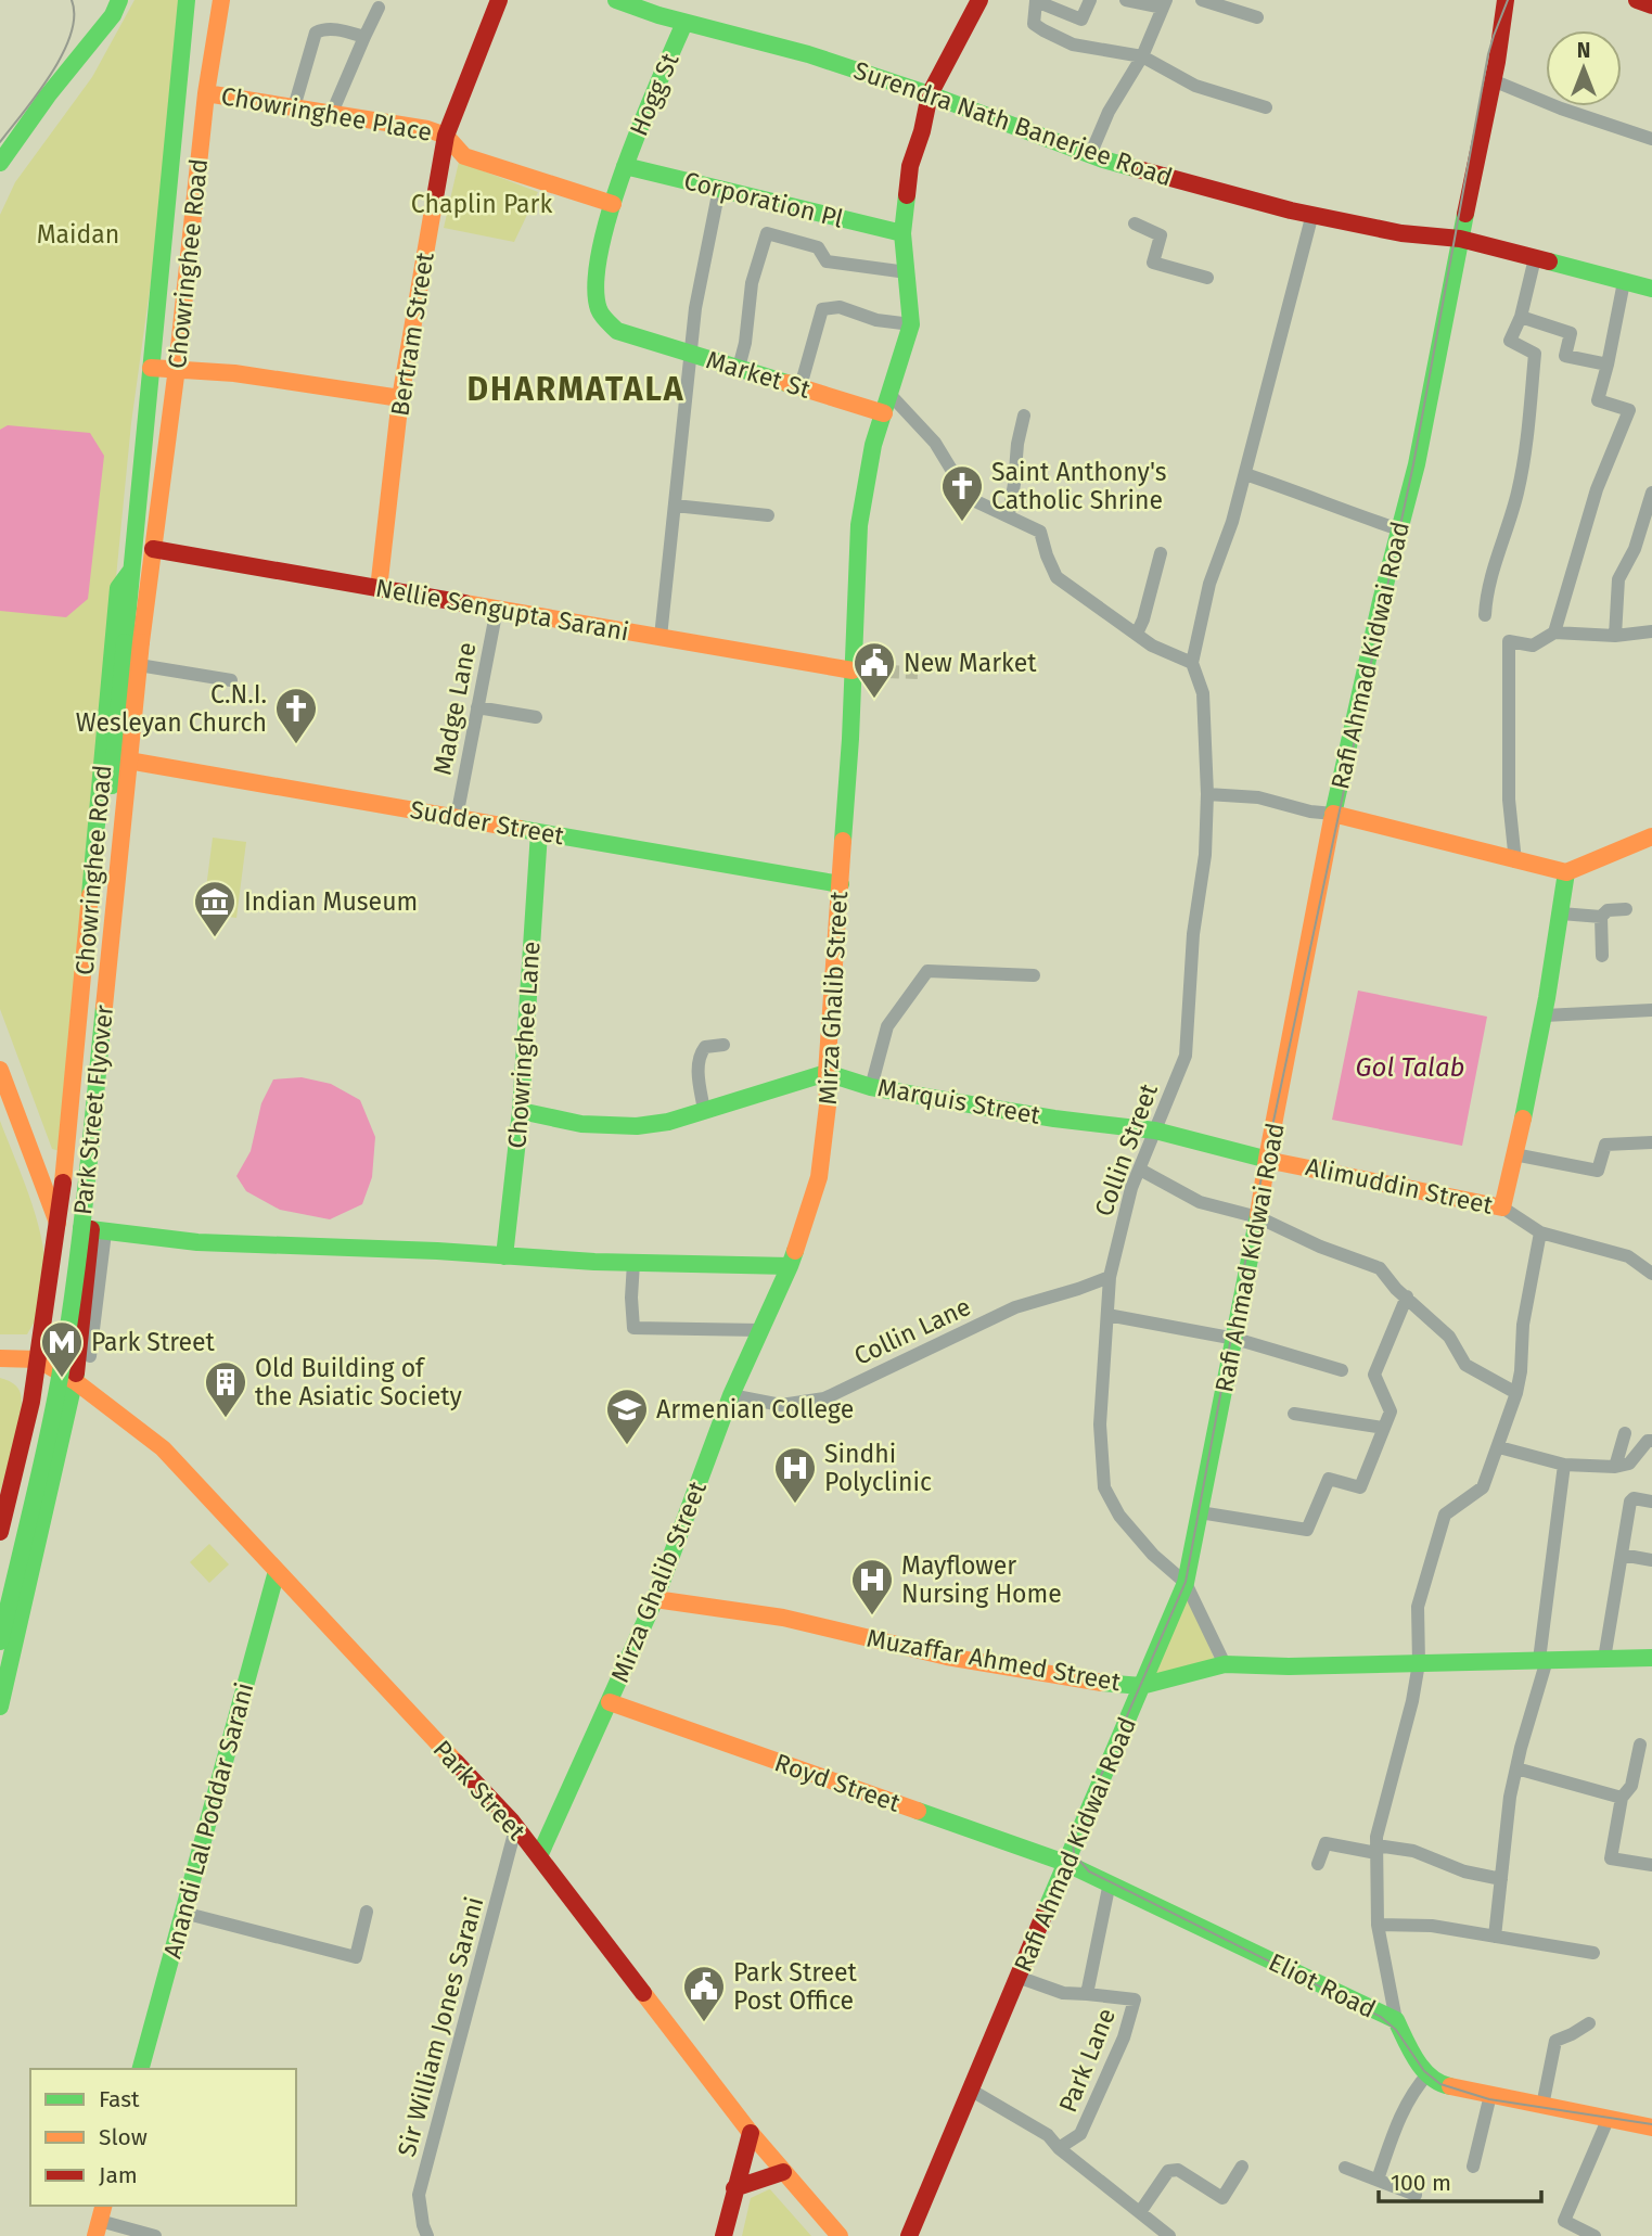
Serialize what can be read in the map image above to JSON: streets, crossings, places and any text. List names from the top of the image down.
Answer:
{
  "streets": {
    "main road": [
      "Hogg St",
      "Chowringhee Place",
      "Surendra Nath Banerjee Road",
      "Corporation Pl",
      "Chowringhee Road",
      "Bertram Street",
      "Market St",
      "Nellie Sengupta Sarani",
      "Rafi Ahmad Kidwai Road",
      "Sudder Street",
      "Mirza Ghalib Street",
      "Chowringhee Lane",
      "Marquis Street",
      "Park Street Flyover",
      "Alimuddin Street",
      "Muzaffar Ahmed Street",
      "Royd Street",
      "Park Street",
      "Anandi Lal Poddar Sarani",
      "Eliot Road"
    ],
    "street": [
      "Madge Lane",
      "Collin Street",
      "Collin Lane",
      "Sir William Jones Sarani",
      "Park Lane"
    ]
  },
  "crossings": [
    ["Hogg St", "Surendra Nath Banerjee Road"],
    ["Hogg St", "Corporation Pl"],
    ["Hogg St", "Market St"],
    ["Chowringhee Place", "Chowringhee Road"],
    ["Chowringhee Place", "Bertram Street"],
    ["Surendra Nath Banerjee Road", "Rafi Ahmad Kidwai Road"],
    ["Surendra Nath Banerjee Road", "Mirza Ghalib Street"],
    ["Corporation Pl", "Mirza Ghalib Street"],
    ["Chowringhee Road", "Nellie Sengupta Sarani"],
    ["Chowringhee Road", "Sudder Street"],
    ["Chowringhee Road", "Park Street Flyover"],
    ["Chowringhee Road", "Park Street"],
    ["Bertram Street", "Nellie Sengupta Sarani"],
    ["Market St", "Mirza Ghalib Street"],
    ["Nellie Sengupta Sarani", "Madge Lane"],
    ["Nellie Sengupta Sarani", "Mirza Ghalib Street"],
    ["Rafi Ahmad Kidwai Road", "Marquis Street"],
    ["Rafi Ahmad Kidwai Road", "Collin Street"],
    ["Rafi Ahmad Kidwai Road", "Alimuddin Street"],
    ["Rafi Ahmad Kidwai Road", "Muzaffar Ahmed Street"],
    ["Rafi Ahmad Kidwai Road", "Royd Street"],
    ["Rafi Ahmad Kidwai Road", "Eliot Road"],
    ["Madge Lane", "Sudder Street"],
    ["Sudder Street", "Mirza Ghalib Street"],
    ["Sudder Street", "Chowringhee Lane"],
    ["Mirza Ghalib Street", "Marquis Street"],
    ["Mirza Ghalib Street", "Collin Lane"],
    ["Mirza Ghalib Street", "Muzaffar Ahmed Street"],
    ["Mirza Ghalib Street", "Royd Street"],
    ["Mirza Ghalib Street", "Park Street"],
    ["Marquis Street", "Collin Street"],
    ["Marquis Street", "Alimuddin Street"],
    ["Collin Street", "Collin Lane"],
    ["Collin Street", "Muzaffar Ahmed Street"],
    ["Royd Street", "Eliot Road"],
    ["Park Street", "Anandi Lal Poddar Sarani"],
    ["Park Street", "Sir William Jones Sarani"],
    ["Eliot Road", "Park Lane"]
  ],
  "districts": ["DHARMATALA"],
  "water": ["Gol Talab"],
  "parks": ["Chaplin Park", "Maidan"],
  "places": {
    "church": ["Saint Anthony's Catholic Shrine", "C.N.I. Wesleyan Church"],
    "public building": ["New Market", "Park Street Post Office"],
    "museum": ["Indian Museum"],
    "metro station": ["Park Street"],
    "building": ["Old Building of the Asiatic Society"],
    "school or university": ["Armenian College"],
    "hospital": ["Sindhi Polyclinic", "Mayflower Nursing Home"]
  },
  "legend": ["Fast", "Slow", "Jam"],
  "scale_bar": "100 m",
  "north": "top"
}
